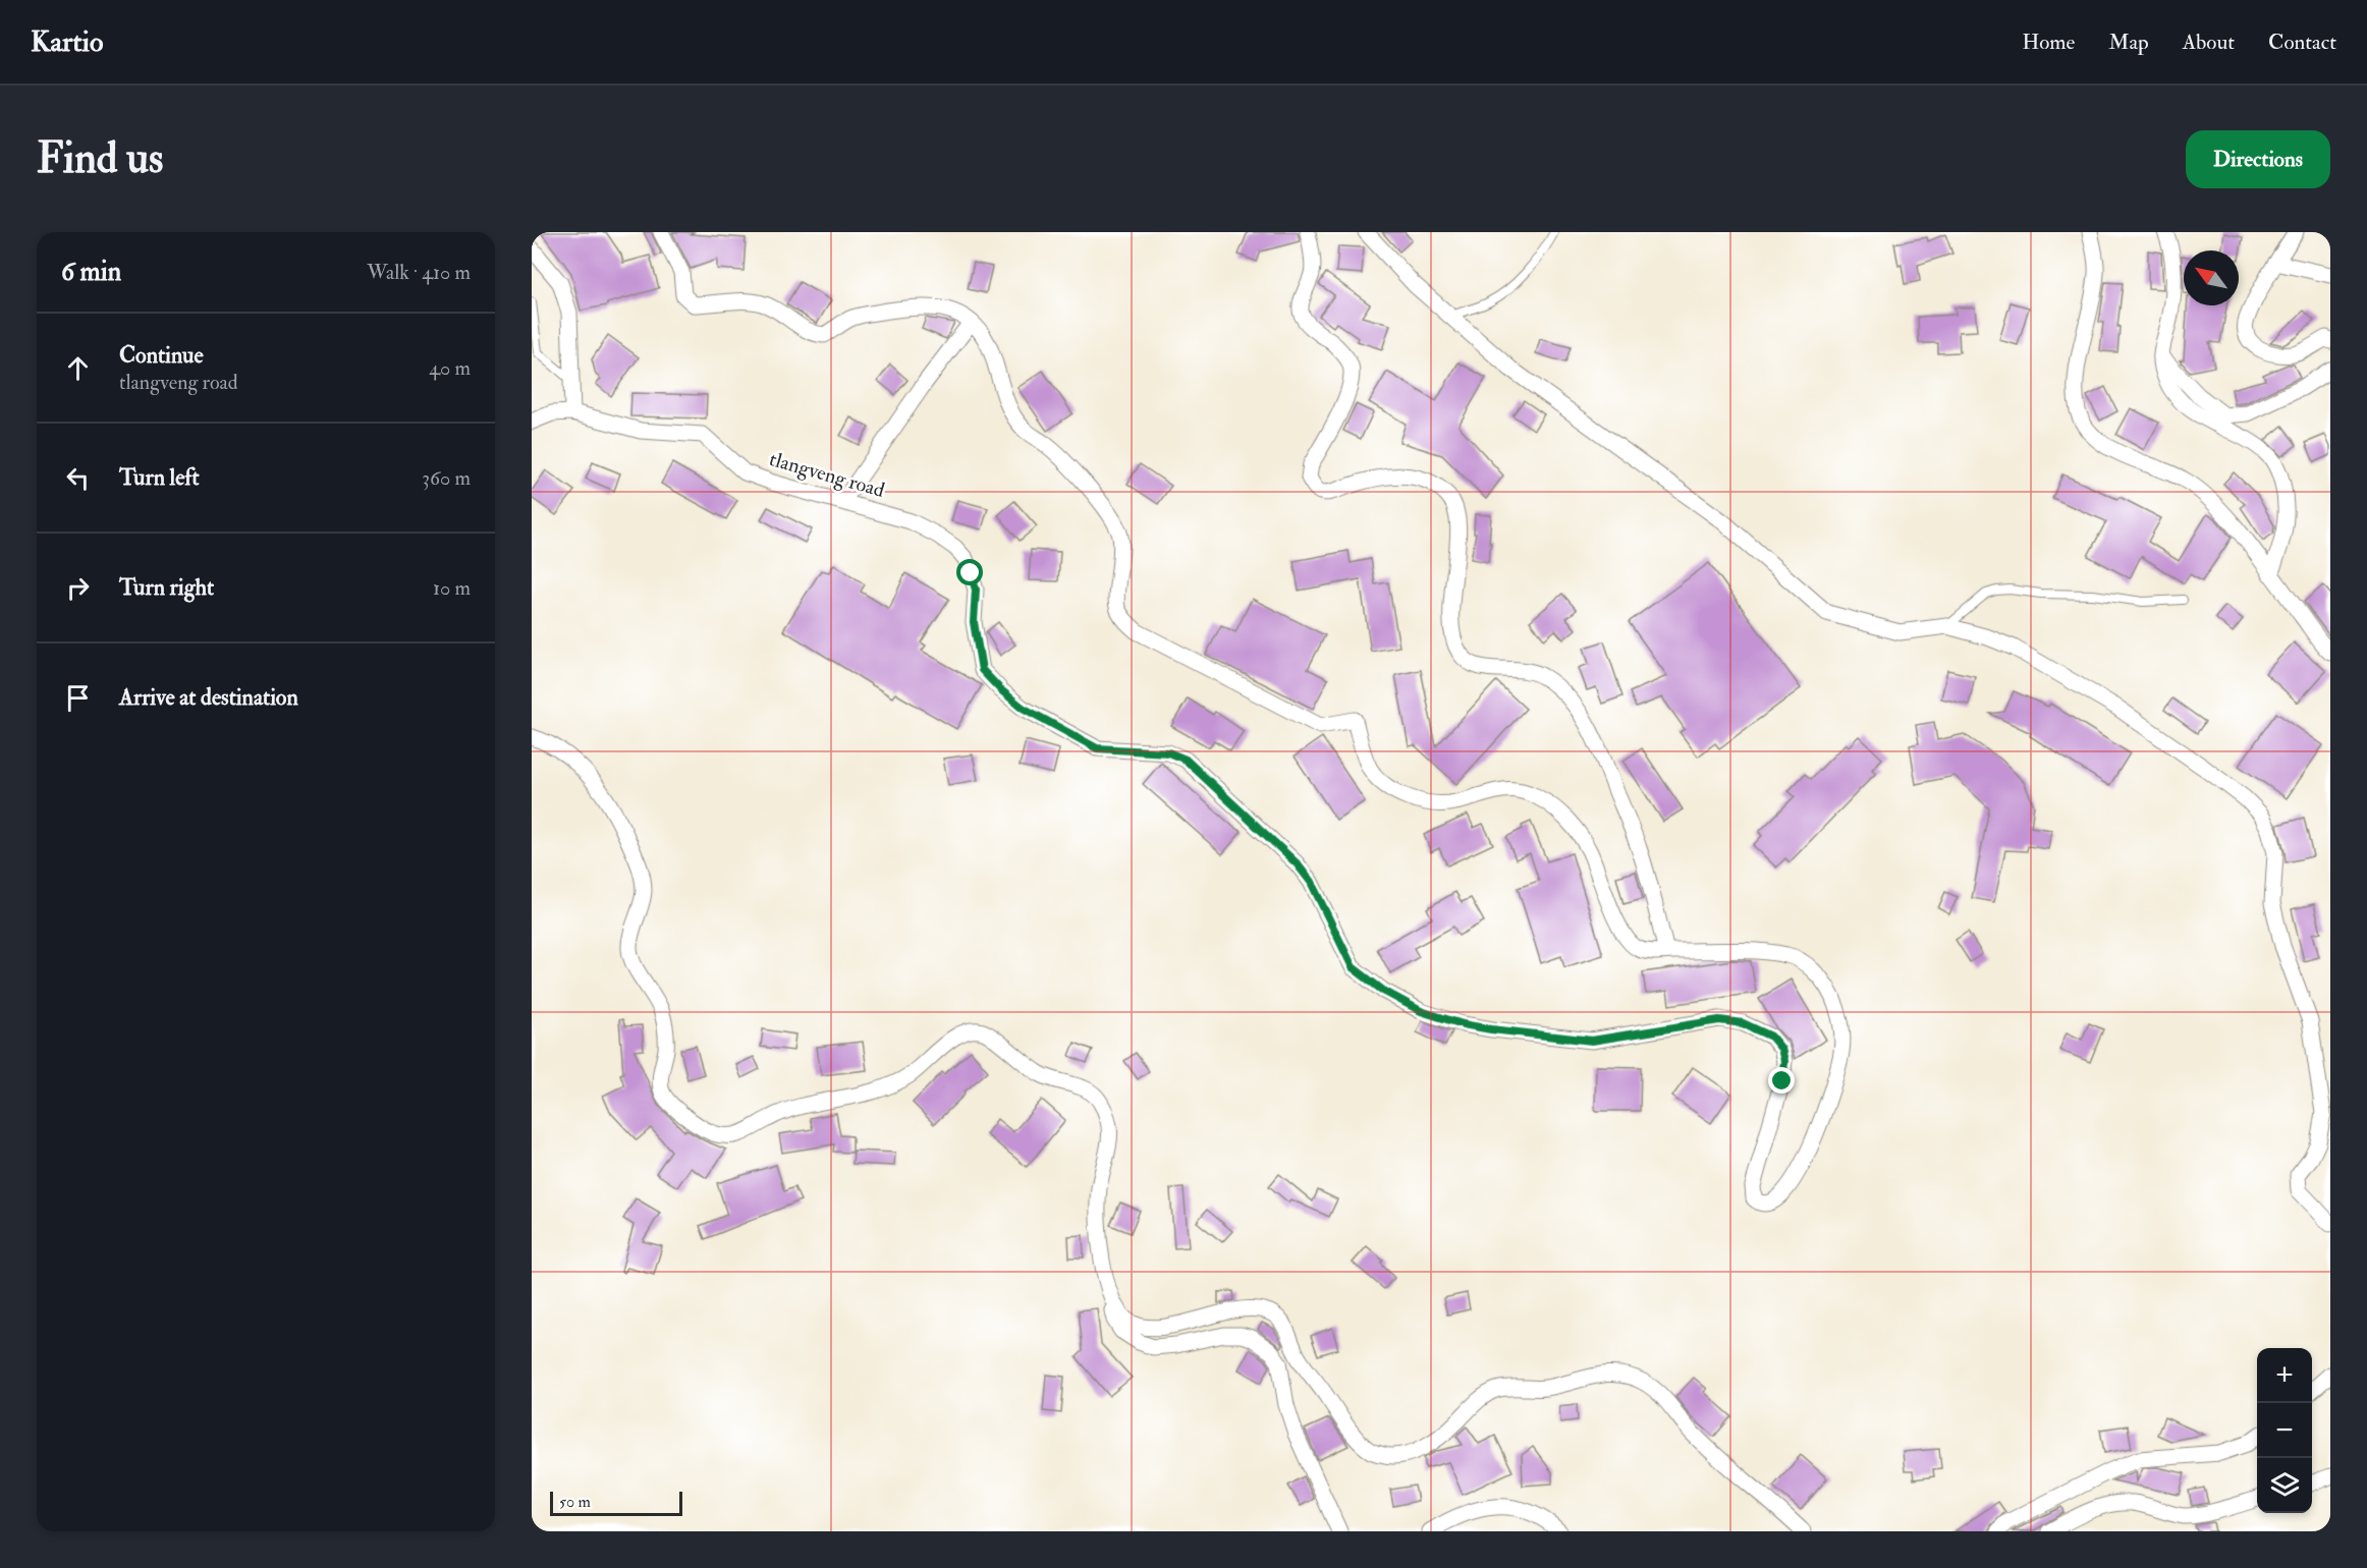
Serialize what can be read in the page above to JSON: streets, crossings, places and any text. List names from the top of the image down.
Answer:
{
  "streets": {
    "street": ["tlangveng road"]
  },
  "scale_bar": "50 m",
  "north": "top left",
  "page": {
    "header": "Kartio",
    "nav": [
      "Home",
      "Map",
      "About",
      "Contact"
    ],
    "buttons": "Directions",
    "title": "Find us",
    "heading": ["6 min", "Walk · 410 m"],
    "list": [
      ["Continue", "tlangveng road", "40 m"],
      ["Turn left", "360 m"],
      ["Turn right", "10 m"],
      "Arrive at destination"
    ],
    "map_buttons": ["+", "−"],
    "scale": "50 m"
  }
}
